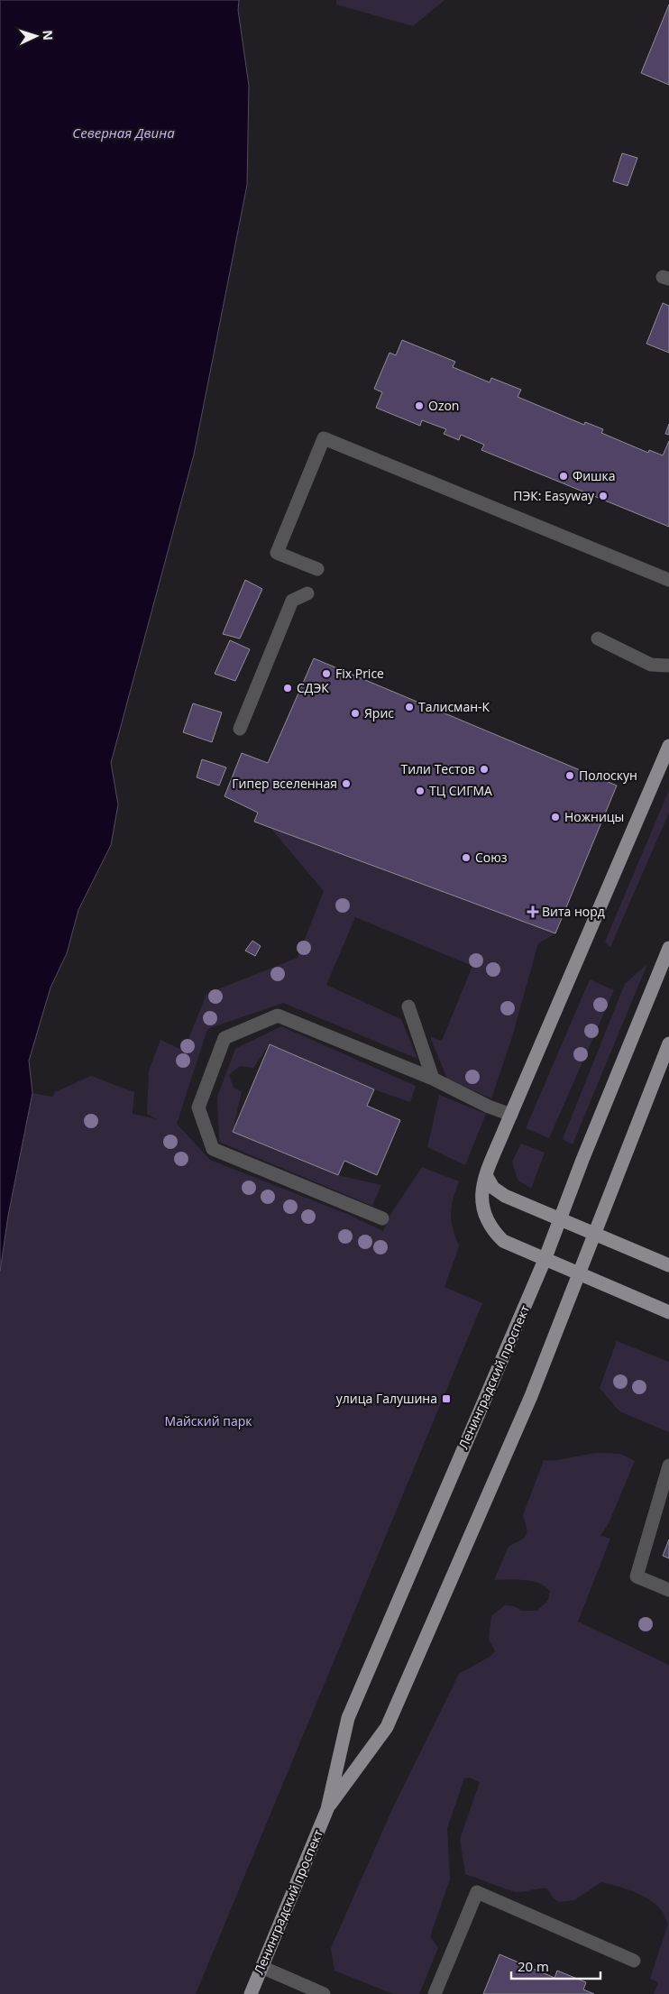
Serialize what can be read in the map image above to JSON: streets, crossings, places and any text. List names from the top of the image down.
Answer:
{
  "streets": {
    "main road": ["Ленинградский проспект"]
  },
  "water": ["Северная Двина"],
  "parks": ["Майский парк"],
  "places": {
    "other": [
      "Ozon",
      "Фишка",
      "ПЭК: Easyway",
      "Fix Price",
      "СДЭК",
      "Талисман-К",
      "Ярис",
      "Тили Тестов",
      "Полоскун",
      "Гипер вселенная",
      "ТЦ СИГМА",
      "Ножницы",
      "Союз"
    ],
    "health": ["Вита норд"],
    "transit": ["улица Галушина"]
  },
  "scale_bar": "20 m",
  "north": "right"
}
